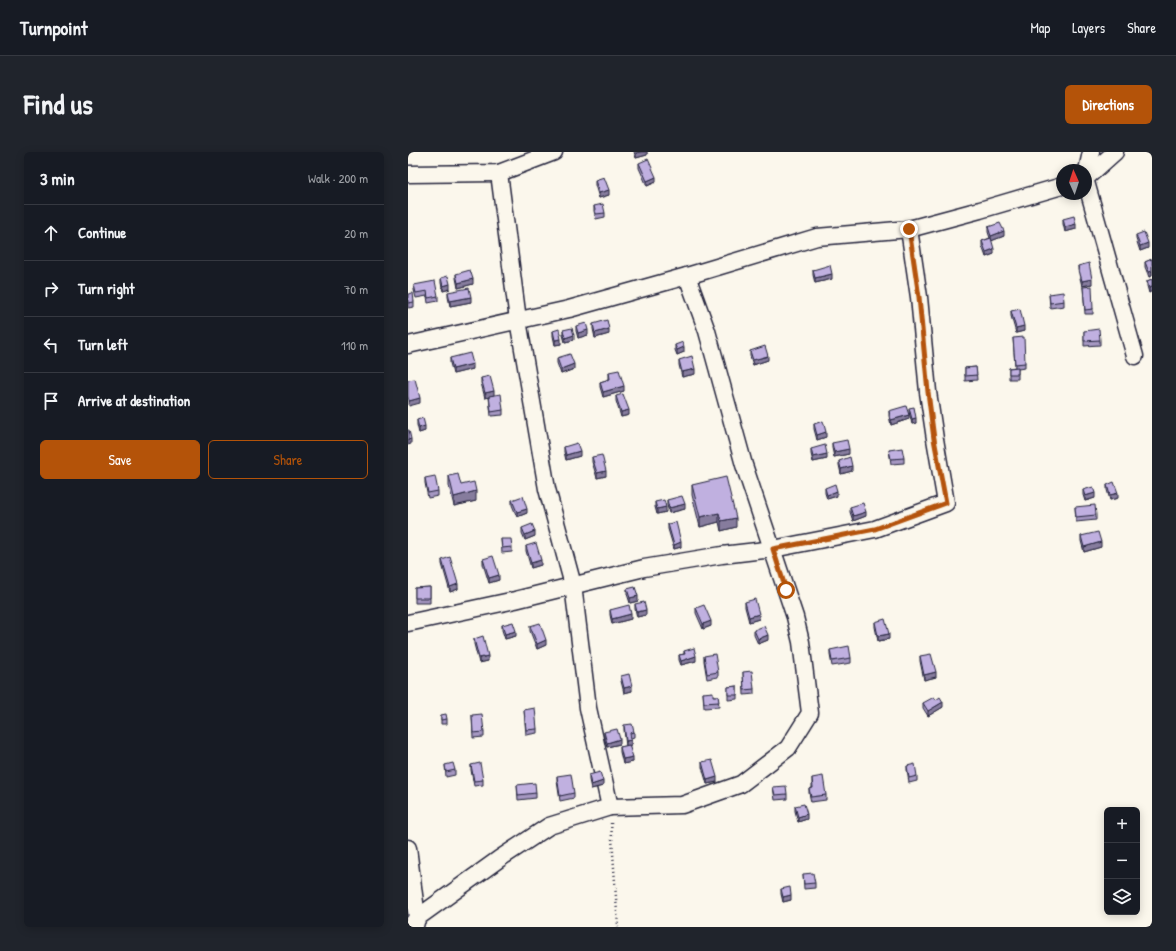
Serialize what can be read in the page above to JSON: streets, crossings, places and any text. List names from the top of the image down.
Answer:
{
  "north": "top",
  "page": {
    "header": "Turnpoint",
    "nav": ["Map", "Layers", "Share"],
    "title": "Find us",
    "buttons": [
      "Directions",
      ["Save", "Share"]
    ],
    "heading": ["3 min", "Walk · 200 m"],
    "list": [
      ["Continue", "20 m"],
      ["Turn right", "70 m"],
      ["Turn left", "110 m"],
      "Arrive at destination"
    ],
    "map_buttons": ["+", "−"]
  }
}
